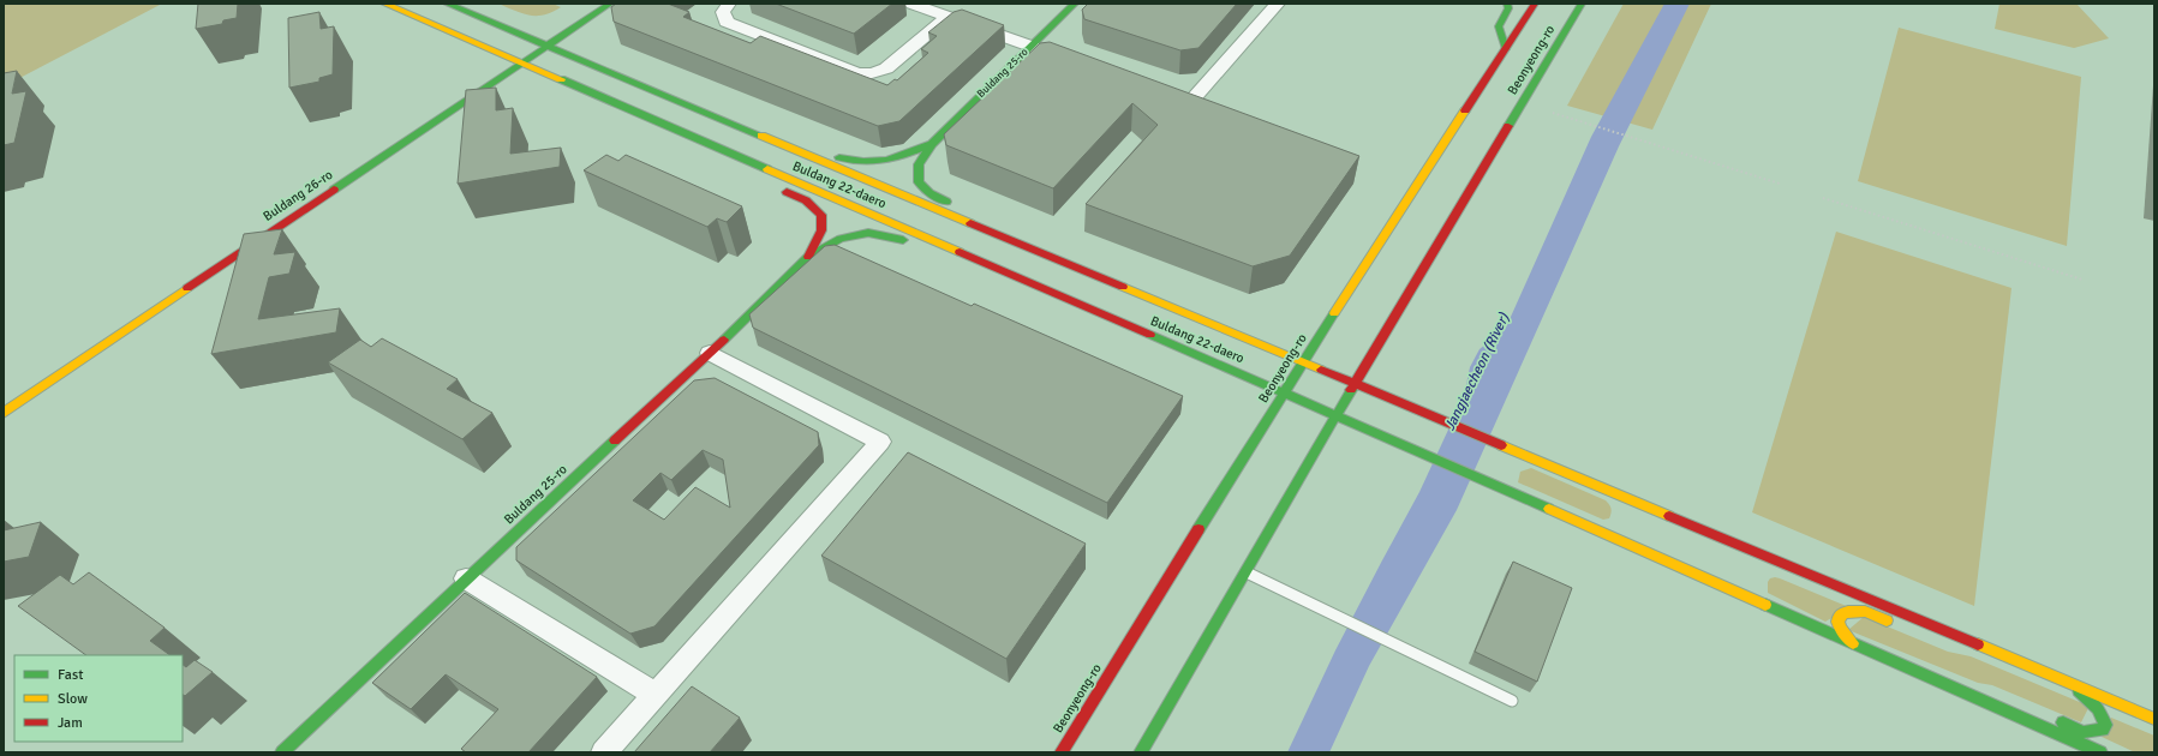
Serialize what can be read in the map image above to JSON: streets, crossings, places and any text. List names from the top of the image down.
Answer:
{
  "streets": {
    "main road": [
      "Beonyeong-ro",
      "Buldang 25-ro",
      "Buldang 22-daero",
      "Buldang 26-ro"
    ]
  },
  "crossings": [
    ["Beonyeong-ro", "Buldang 22-daero"],
    ["Buldang 22-daero", "Buldang 26-ro"]
  ],
  "water": ["Jangjaecheon (River)"],
  "legend": ["Fast", "Slow", "Jam"]
}
